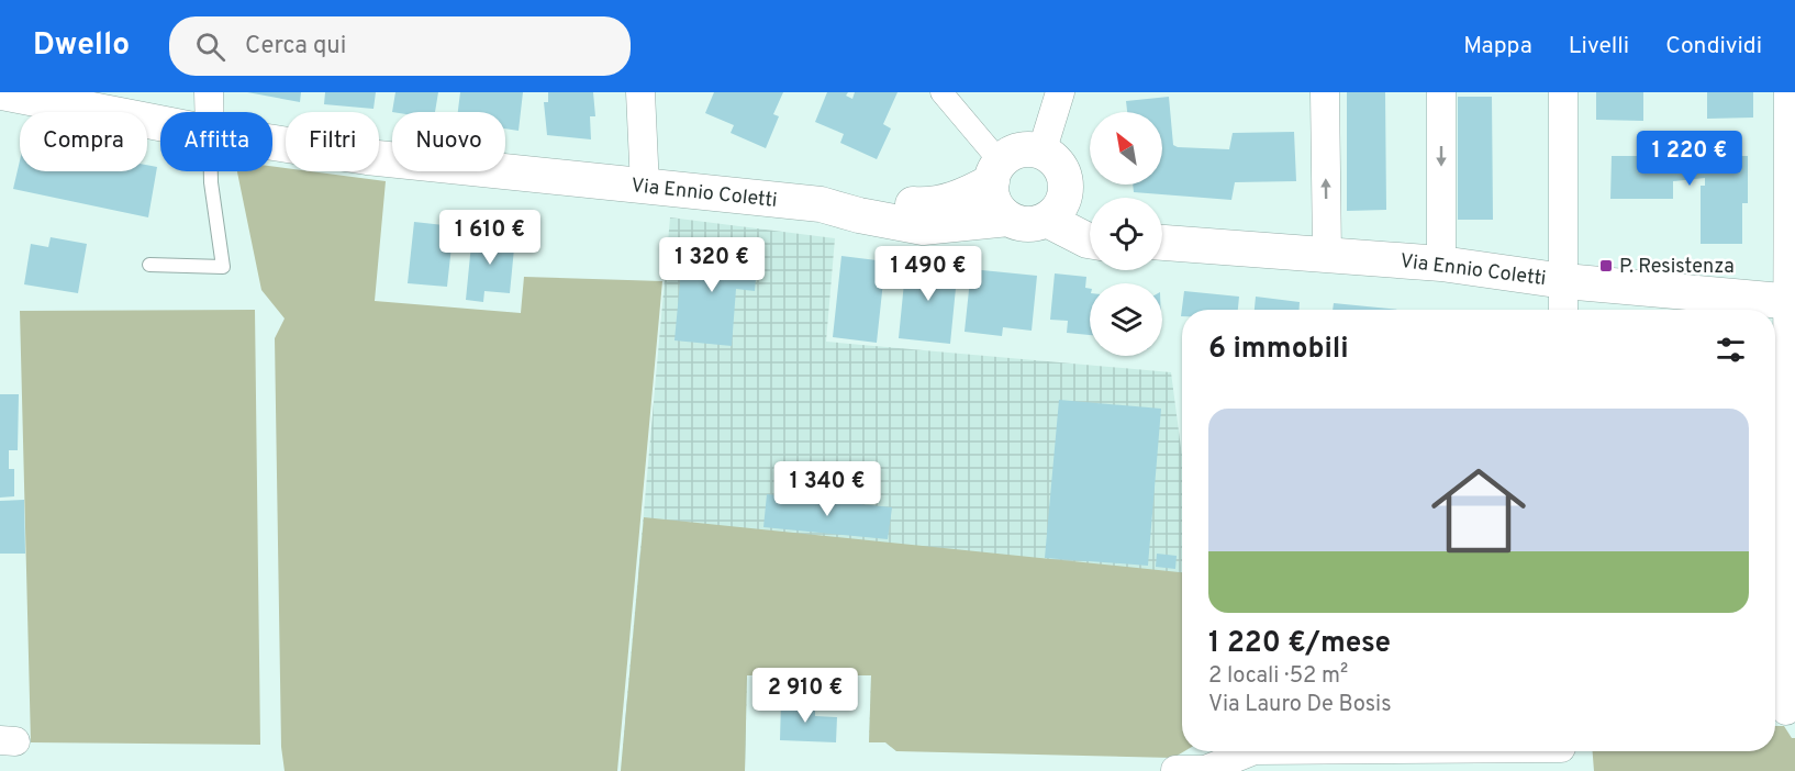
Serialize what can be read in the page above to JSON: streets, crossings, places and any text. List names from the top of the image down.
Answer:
{
  "streets": {
    "street": ["Via Ennio Coletti"]
  },
  "places": {
    "transit": ["P. Resistenza"]
  },
  "north": "top left",
  "page": {
    "header": "Dwello",
    "search": "Cerca qui",
    "nav": ["Mappa", "Livelli", "Condividi"],
    "chip": [
      "Compra",
      "Affitta",
      "Filtri",
      "Nuovo"
    ],
    "price": [
      "1 220 €",
      "1 610 €",
      "1 320 €",
      "1 490 €",
      "1 340 €",
      "2 910 €"
    ],
    "heading": "6 immobili",
    "list": [
      {
        "name": "1 220 €/mese",
        "note": "2 locali · 52 m² · Via Lauro De Bosis"
      }
    ]
  }
}
